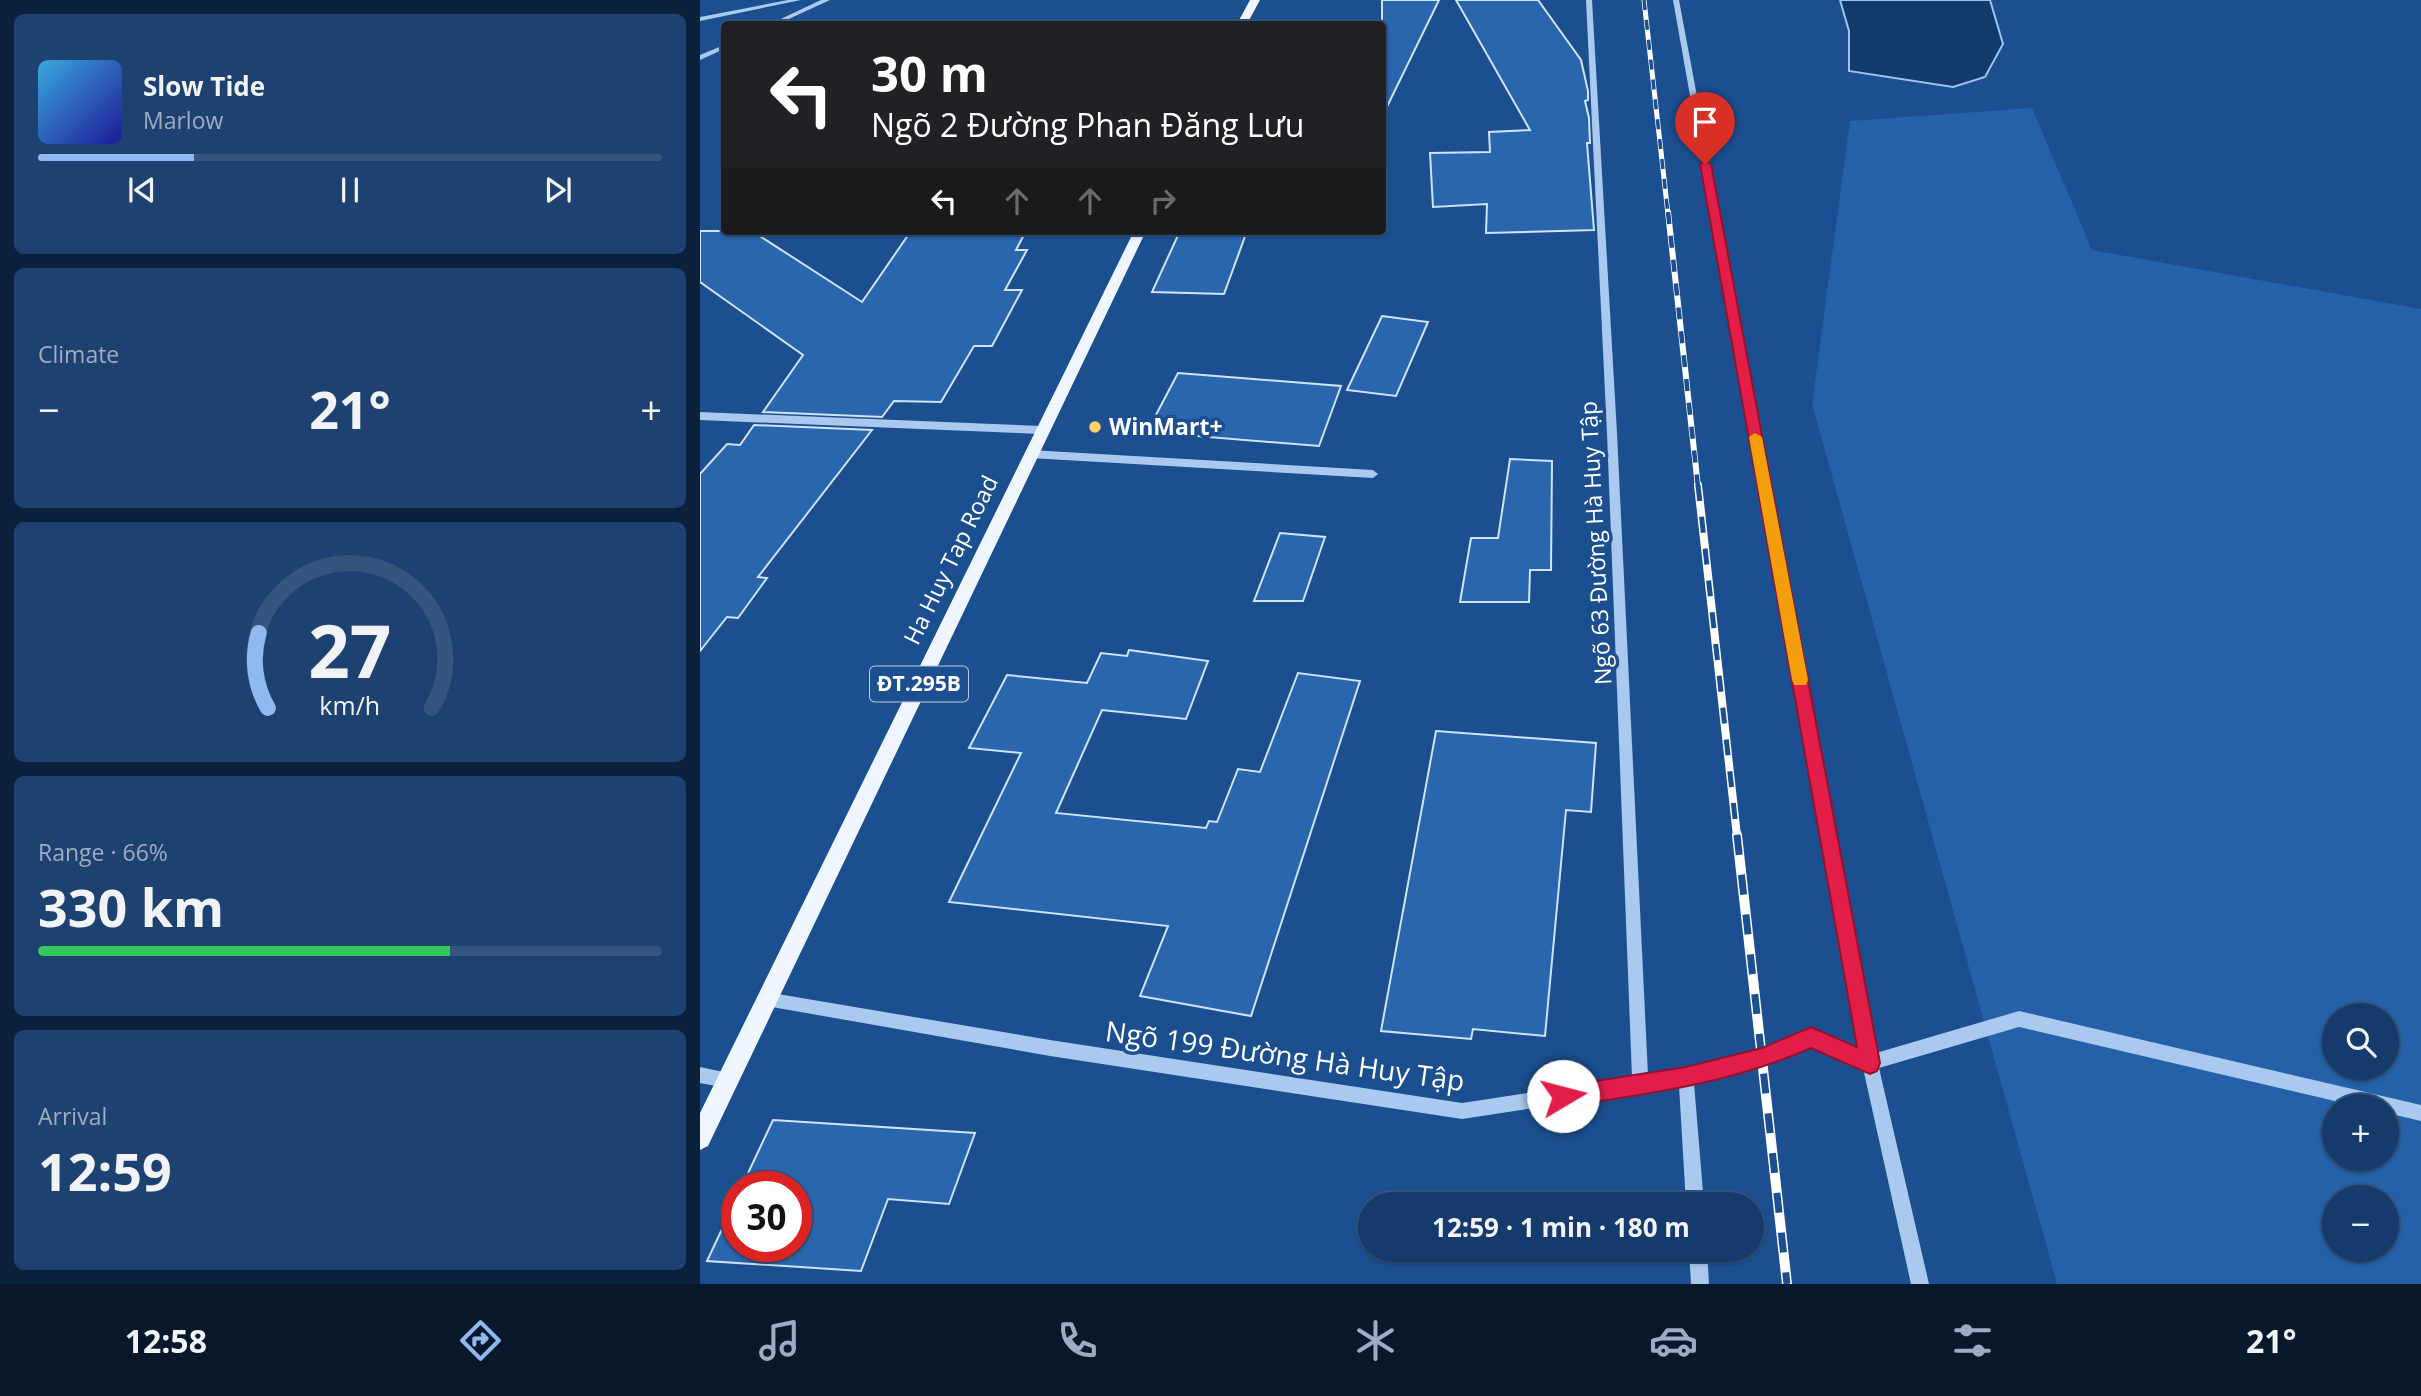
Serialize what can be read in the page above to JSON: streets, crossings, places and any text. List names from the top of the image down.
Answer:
{
  "streets": {
    "main road": ["Ha Huy Tap Road", "ĐT.295B"],
    "street": ["Ngõ 63 Đường Hà Huy Tập", "Ngõ 199 Đường Hà Huy Tập"]
  },
  "crossings": [
    ["Ngõ 63 Đường Hà Huy Tập", "Ngõ 199 Đường Hà Huy Tập"],
    ["Ha Huy Tap Road", "Ngõ 199 Đường Hà Huy Tập"]
  ],
  "places": ["WinMart+"],
  "page": {
    "turn": ["30 m", "Ngõ 2 Đường Phan Đăng Lưu"],
    "song": ["Slow Tide", "Marlow"],
    "tile": [
      "Climate",
      ["Range · 66%", "330 km"],
      ["Arrival", "12:59"]
    ],
    "heat": ["−", "21°", "+"],
    "map_buttons": ["+", "−"],
    "limit": "30",
    "trip": "12:59 · 1 min · 180 m",
    "tabs": ["12:58", "21°"],
    "gauge": ["27", "km/h"]
  }
}
